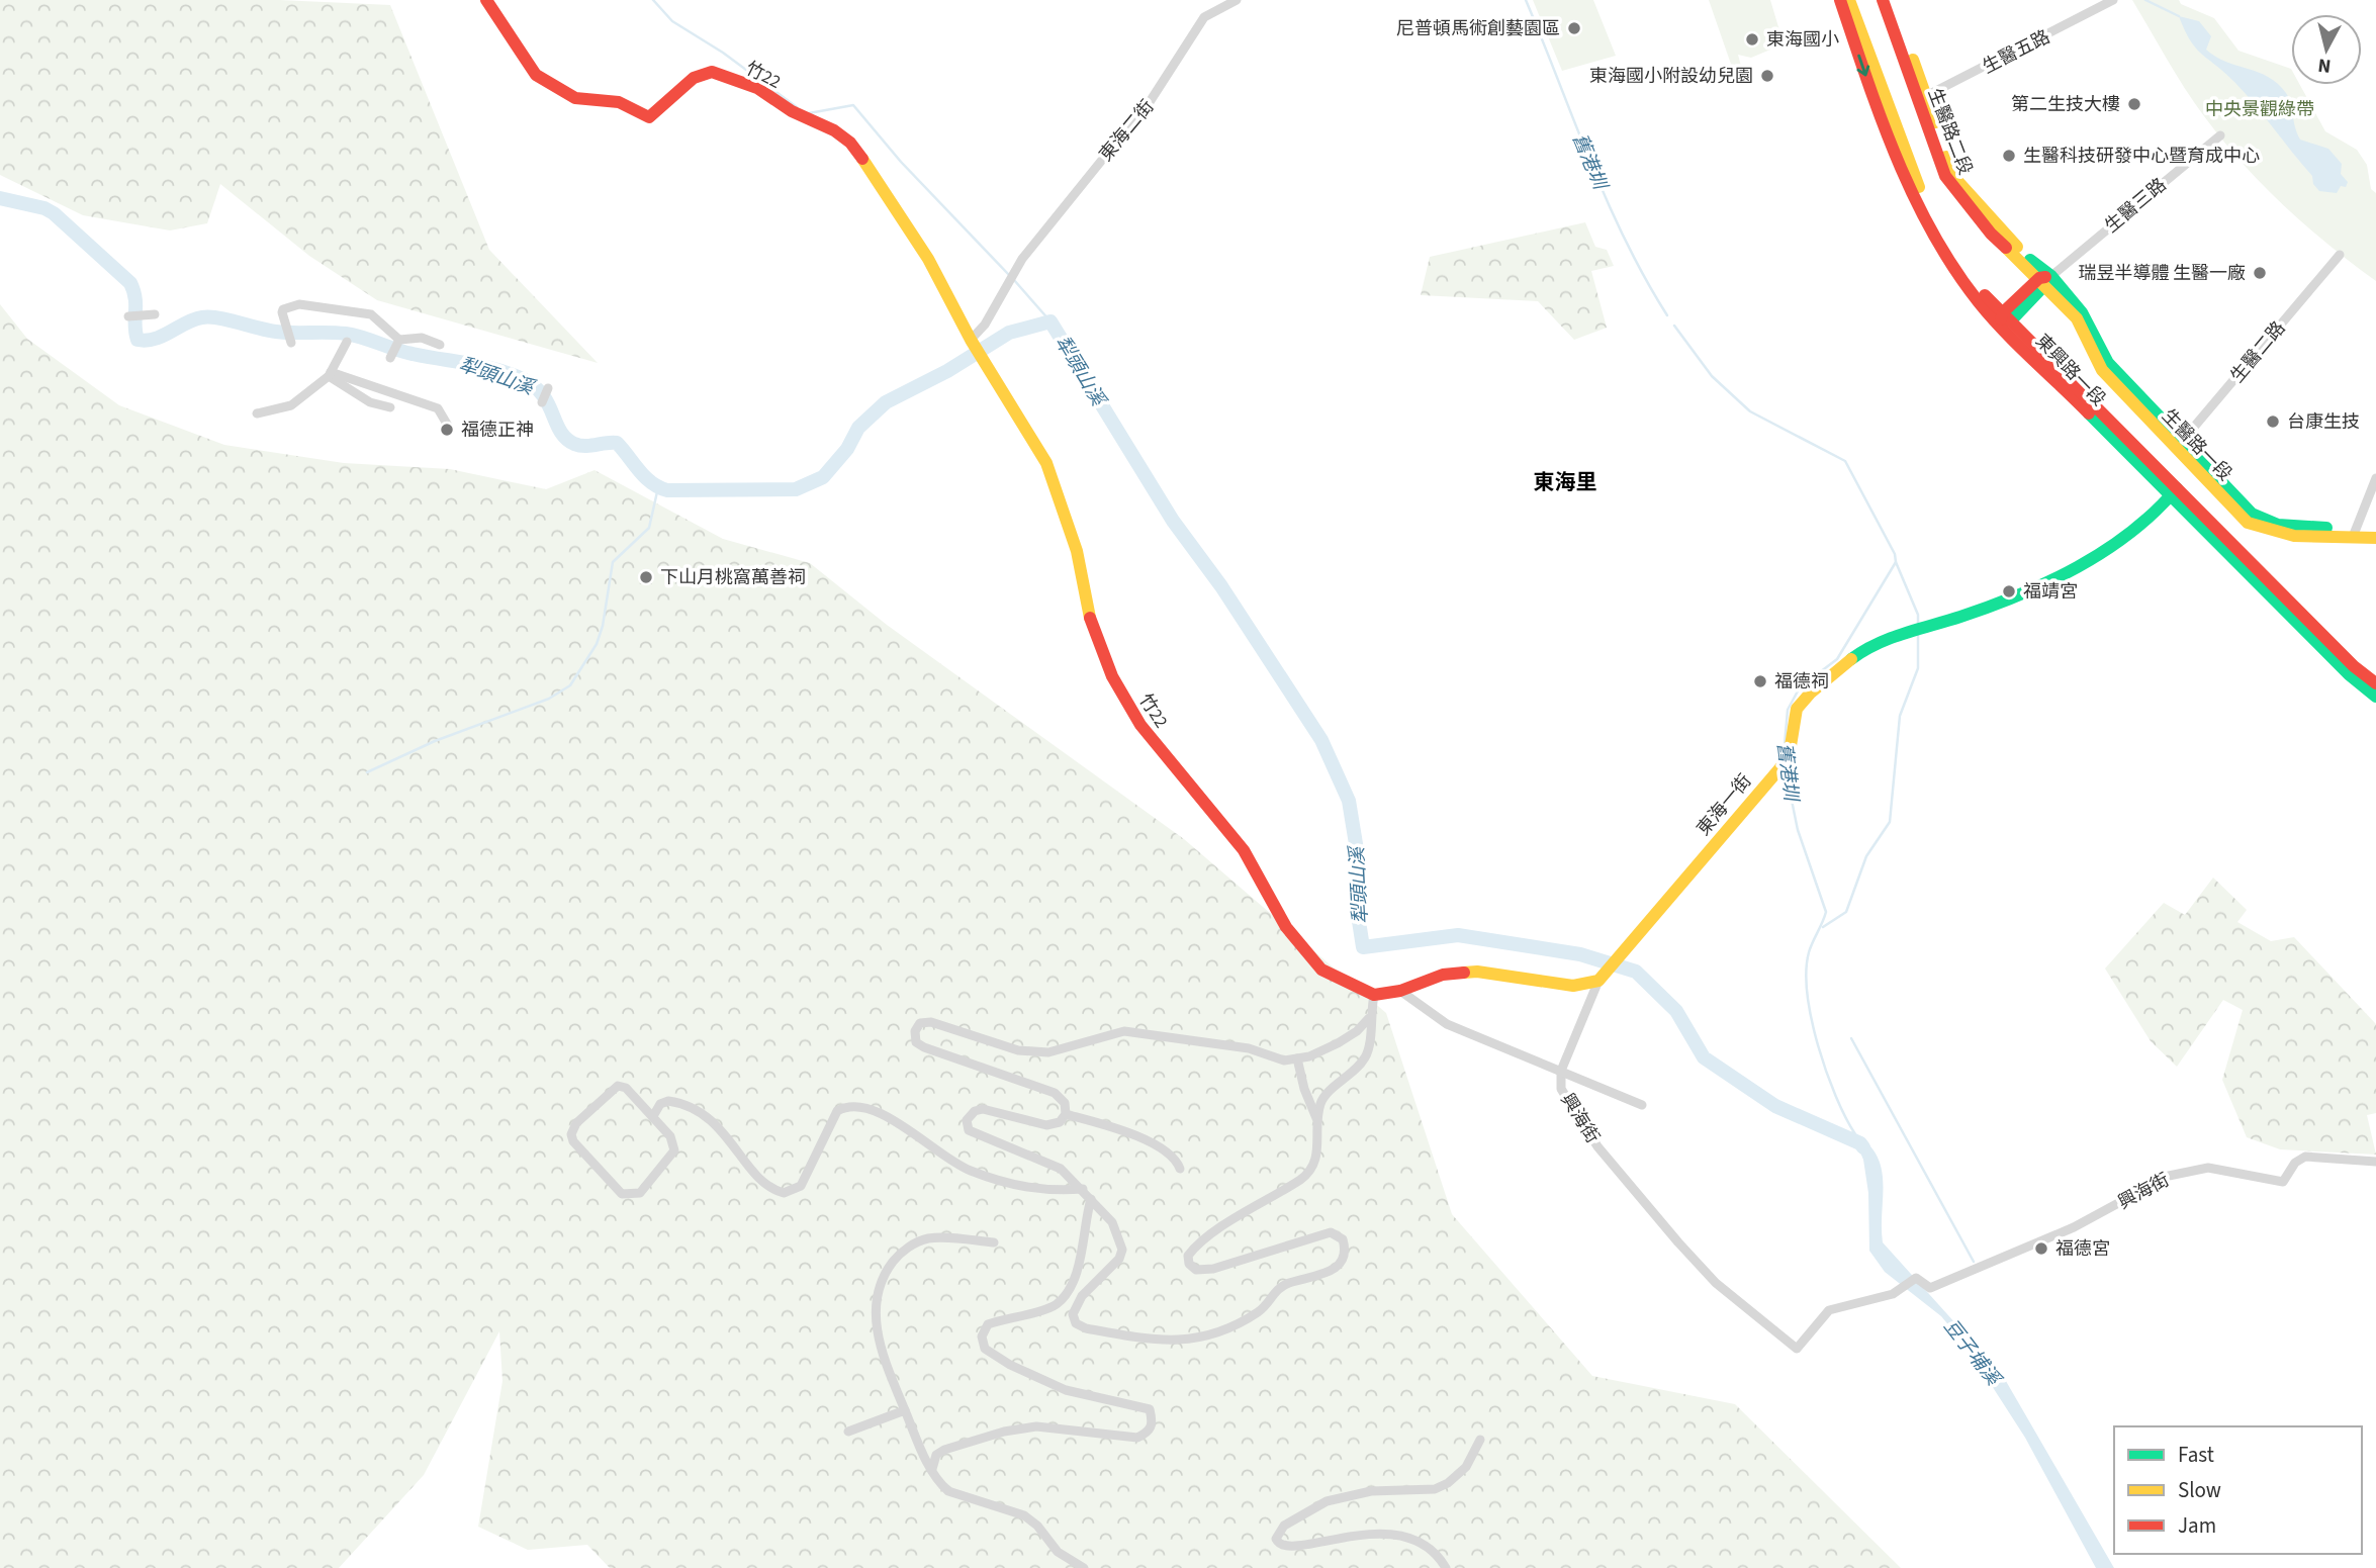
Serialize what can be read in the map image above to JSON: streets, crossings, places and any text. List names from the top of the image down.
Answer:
{
  "streets": {
    "street": [
      "生醫五路",
      "竹22",
      "東海二街",
      "生醫路二段",
      "生醫三路",
      "生醫二路",
      "東興路一段",
      "生醫路一段",
      "東海一街",
      "興海街"
    ]
  },
  "crossings": [
    ["生醫五路", "生醫路二段"],
    ["竹22", "東海二街"],
    ["生醫路二段", "生醫三路"],
    ["生醫路二段", "生醫路一段"],
    ["生醫三路", "生醫路一段"],
    ["生醫二路", "生醫路一段"],
    ["東興路一段", "東海一街"]
  ],
  "districts": ["東海里"],
  "water": ["舊港圳", "犁頭山溪", "豆子埔溪"],
  "parks": ["中央景觀綠帶"],
  "places": [
    "尼普頓馬術創藝園區",
    "東海國小",
    "東海國小附設幼兒園",
    "第二生技大樓",
    "生醫科技研發中心暨育成中心",
    "瑞昱半導體 生醫一廠",
    "台康生技",
    "福德正神",
    "下山月桃窩萬善祠",
    "福靖宮",
    "福德祠",
    "福德宮"
  ],
  "legend": ["Fast", "Slow", "Jam"],
  "north": "bottom"
}
